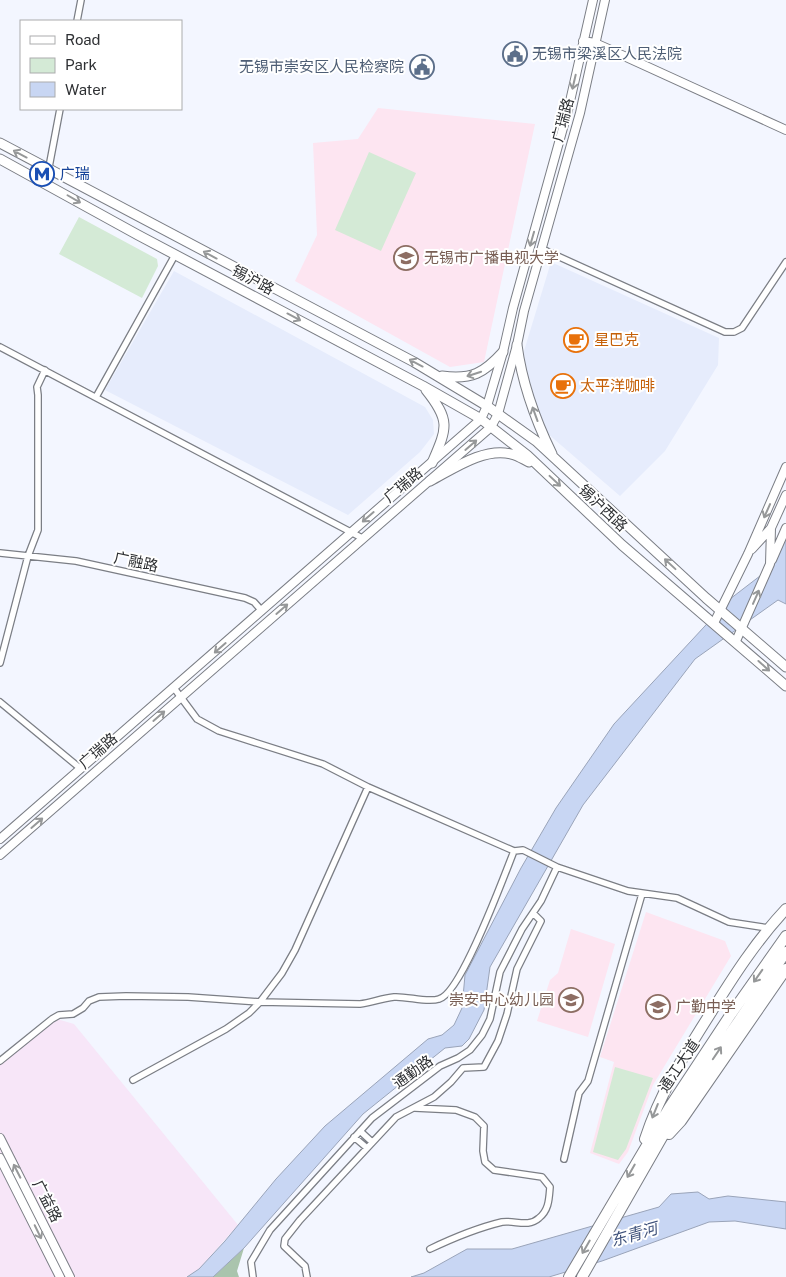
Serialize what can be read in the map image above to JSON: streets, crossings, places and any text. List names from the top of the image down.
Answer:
{
  "streets": {
    "highway": ["通江大道"],
    "main road": [
      "广瑞路",
      "锡沪路",
      "锡沪西路",
      "广益路"
    ],
    "street": ["广融路", "通勤路"]
  },
  "crossings": [
    ["广瑞路", "锡沪路"],
    ["广瑞路", "锡沪西路"],
    ["广瑞路", "广融路"],
    ["锡沪路", "锡沪西路"]
  ],
  "one_way": ["锡沪西路"],
  "water": ["东青河"],
  "places": {
    "public building": ["无锡市梁溪区人民法院", "无锡市崇安区人民检察院"],
    "metro station": ["广瑞"],
    "school or university": ["无锡市广播电视大学", "崇安中心幼儿园", "广勤中学"],
    "cafe": ["星巴克", "太平洋咖啡"]
  },
  "legend": ["Road", "Park", "Water"]
}
